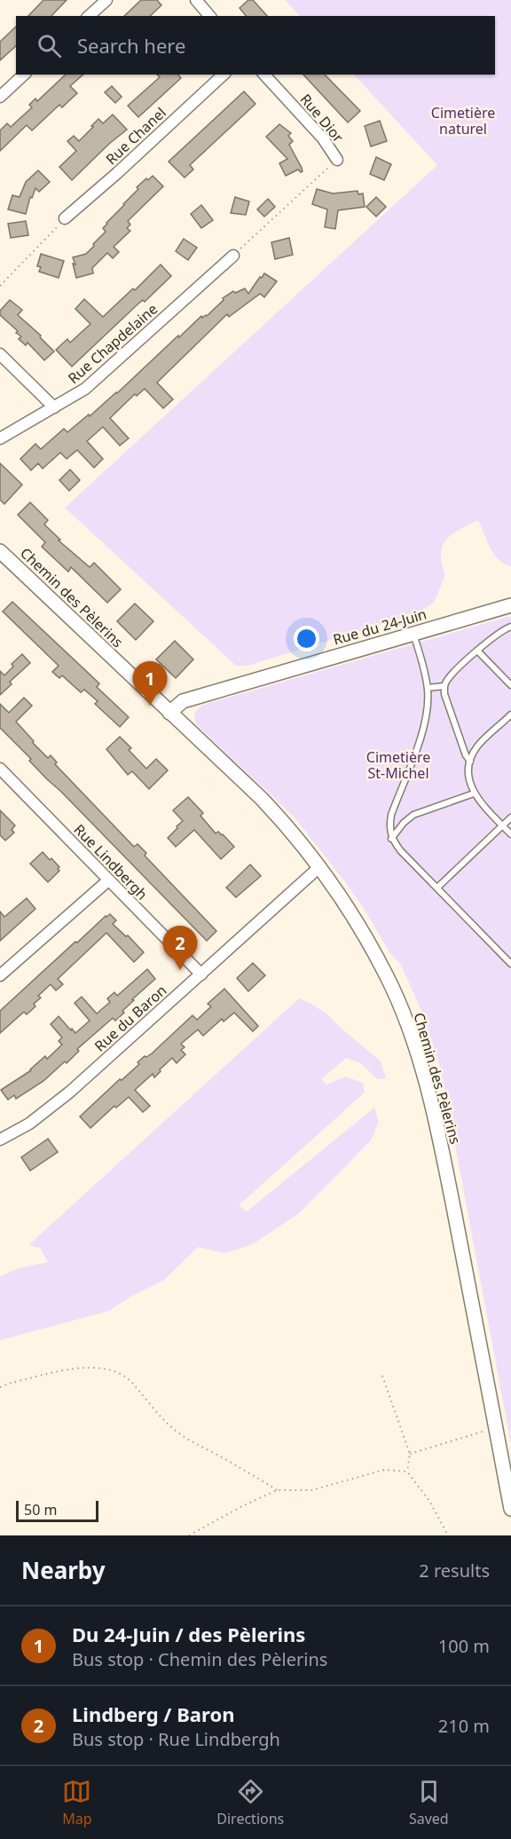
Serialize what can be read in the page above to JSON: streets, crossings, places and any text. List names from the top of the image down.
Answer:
{
  "streets": {
    "street": [
      "Rue Dior",
      "Rue Chanel",
      "Rue Chapdelaine",
      "Chemin des Pèlerins",
      "Rue du 24-Juin",
      "Rue Lindbergh",
      "Rue du Baron"
    ]
  },
  "crossings": [
    ["Chemin des Pèlerins", "Rue du 24-Juin"],
    ["Chemin des Pèlerins", "Rue du Baron"],
    ["Rue Lindbergh", "Rue du Baron"]
  ],
  "parks": ["Cimetière naturel", "Cimetière St-Michel"],
  "scale_bar": "50 m",
  "page": {
    "search": "Search here",
    "pins": ["1", "2"],
    "scale": "50 m",
    "heading": ["Nearby", "2 results"],
    "list": [
      {
        "mark": "1",
        "name": "Du 24-Juin / des Pèlerins",
        "note": "Bus stop · Chemin des Pèlerins",
        "value": "100 m"
      },
      {
        "mark": "2",
        "name": "Lindberg / Baron",
        "note": "Bus stop · Rue Lindbergh",
        "value": "210 m"
      }
    ],
    "nav": ["Map", "Directions", "Saved"]
  }
}
